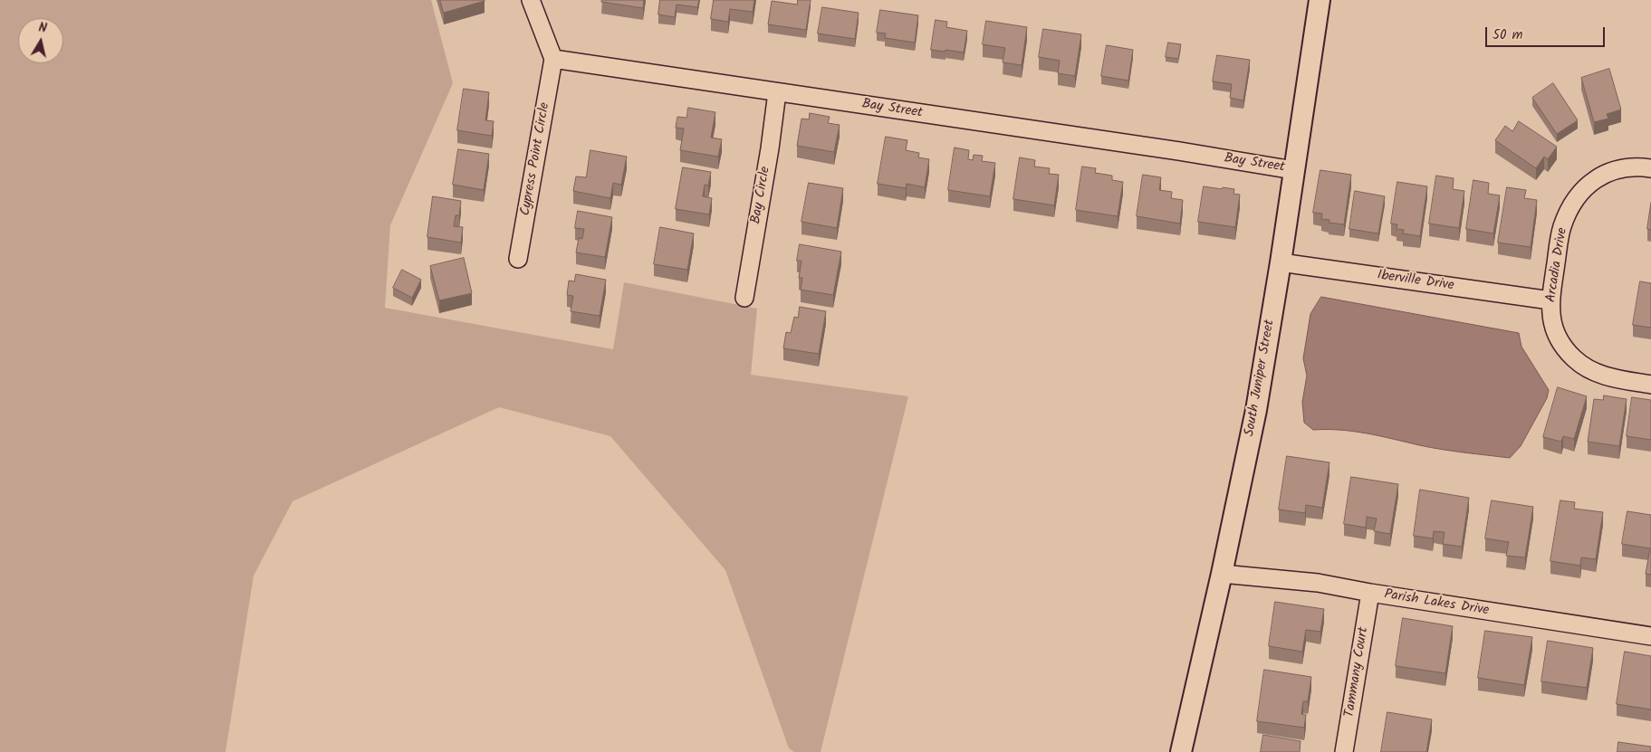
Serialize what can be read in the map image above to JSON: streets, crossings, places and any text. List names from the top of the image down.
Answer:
{
  "streets": {
    "street": [
      "Bay Street",
      "Cypress Point Circle",
      "Bay Circle",
      "Arcadia Drive",
      "Iberville Drive",
      "South Juniper Street",
      "Parish Lakes Drive",
      "Tammany Court"
    ]
  },
  "crossings": [
    ["Bay Street", "Cypress Point Circle"],
    ["Bay Street", "Bay Circle"],
    ["Bay Street", "South Juniper Street"],
    ["Arcadia Drive", "Iberville Drive"],
    ["Iberville Drive", "South Juniper Street"],
    ["South Juniper Street", "Parish Lakes Drive"],
    ["Parish Lakes Drive", "Tammany Court"]
  ],
  "scale_bar": "50 m",
  "north": "top"
}
